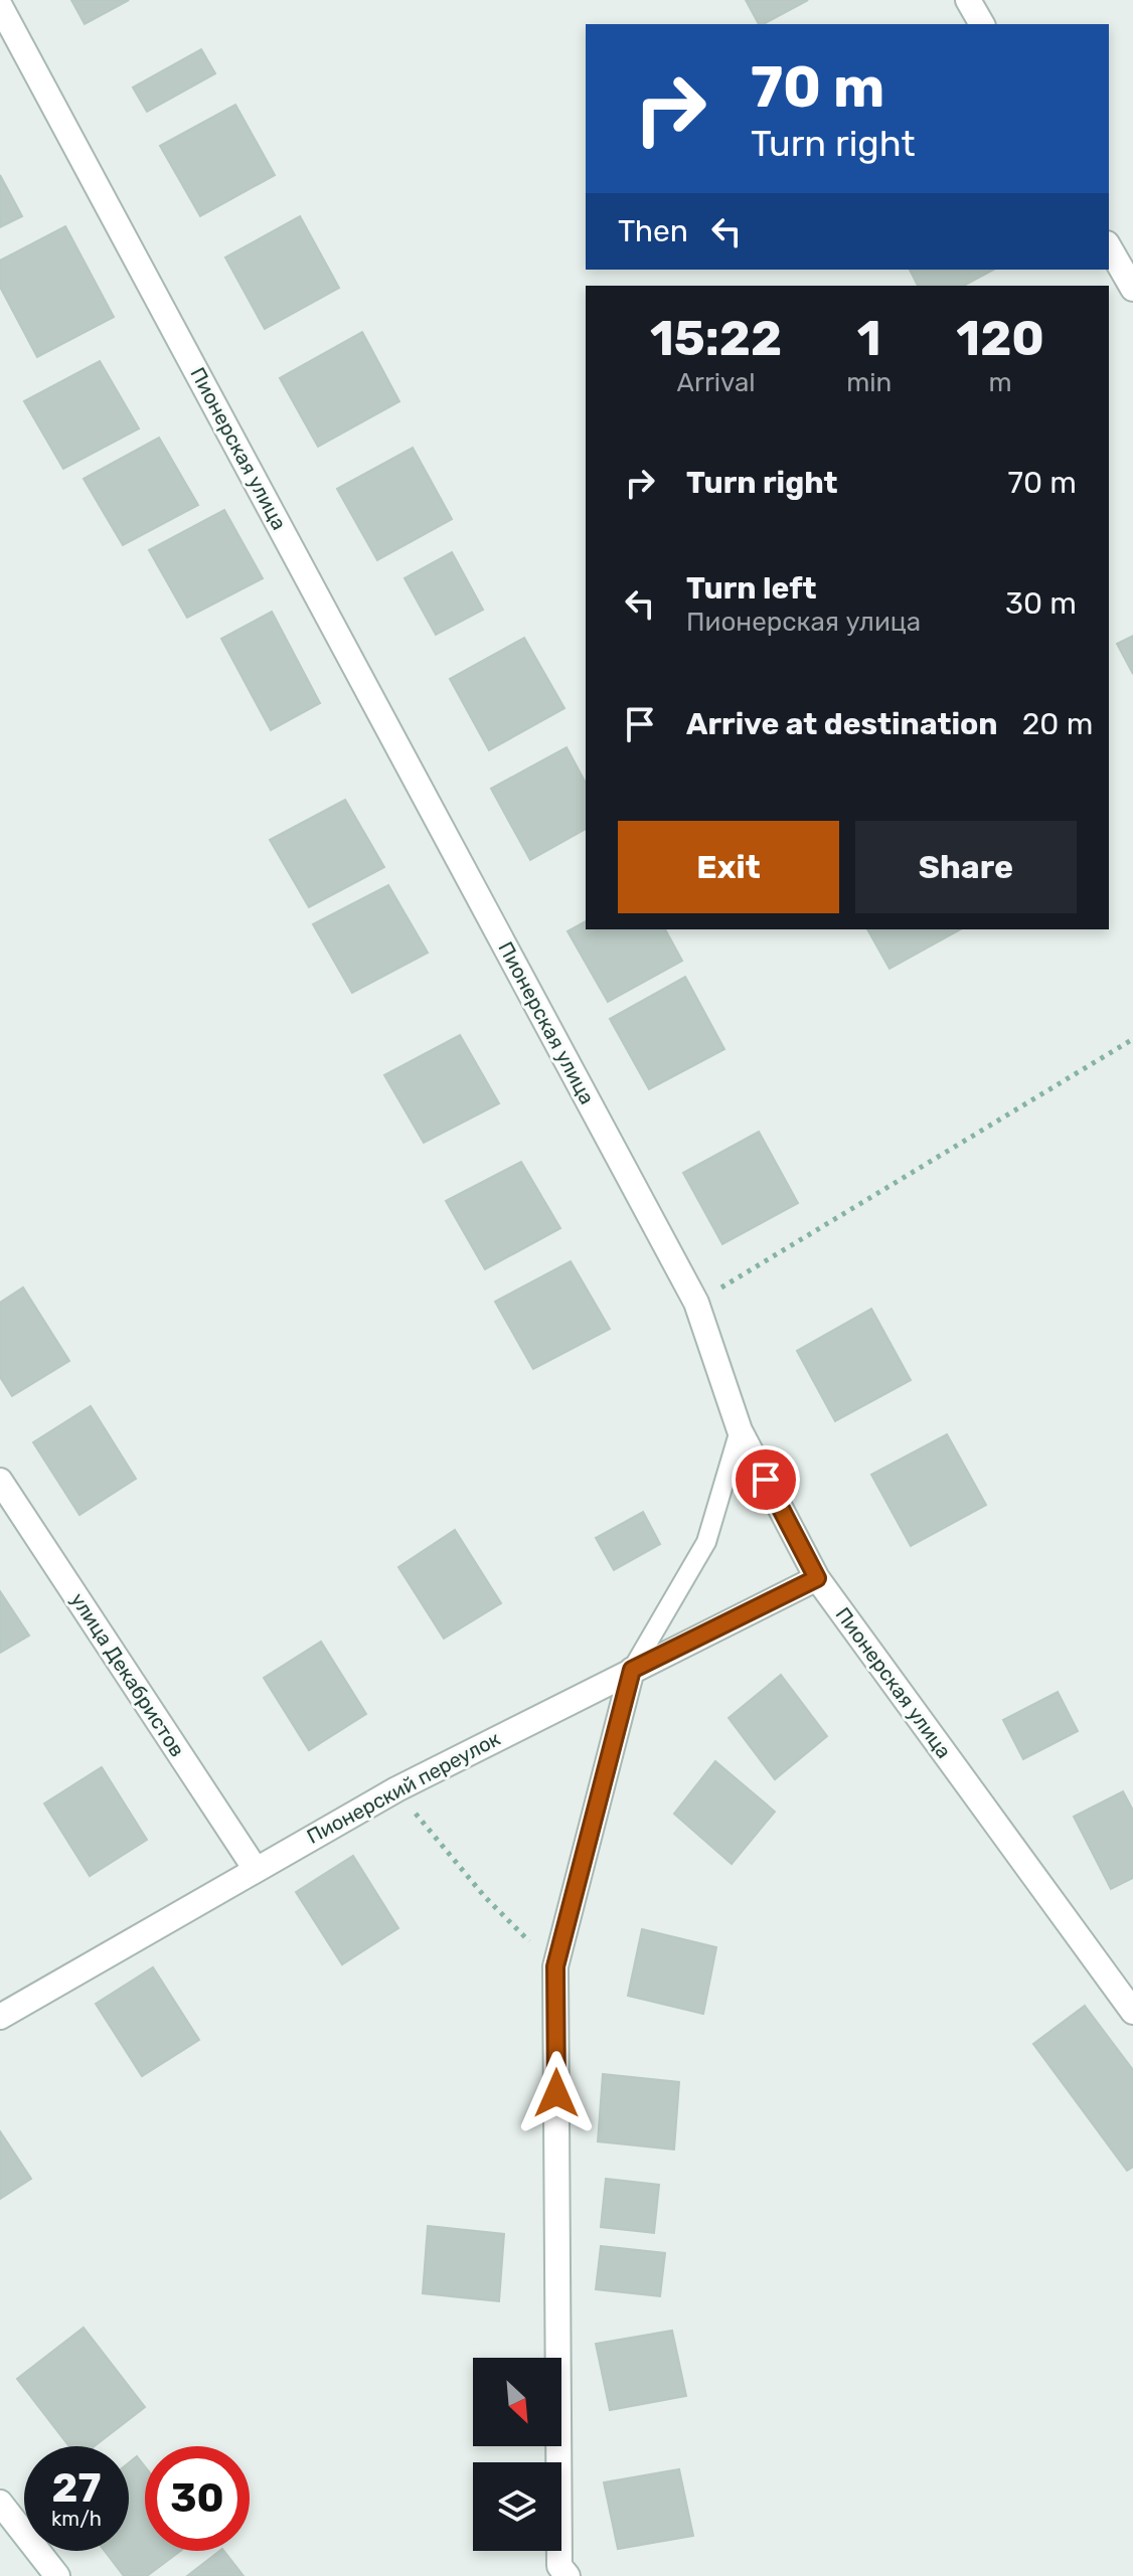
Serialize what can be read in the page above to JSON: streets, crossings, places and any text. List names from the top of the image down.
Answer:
{
  "streets": {
    "street": ["Пионерская улица", "улица Декабристов", "Пионерский переулок"]
  },
  "crossings": [
    ["Пионерская улица", "Пионерский переулок"],
    ["улица Декабристов", "Пионерский переулок"]
  ],
  "north": "bottom right",
  "page": {
    "turn": ["70 m", "Turn right"],
    "then": "Then",
    "eta": [
      "15:22",
      "Arrival",
      "1",
      "min",
      "120",
      "m"
    ],
    "list": [
      {
        "name": "Turn right",
        "value": "70 m"
      },
      {
        "name": "Turn left",
        "note": "Пионерская улица",
        "value": "30 m"
      },
      {
        "name": "Arrive at destination",
        "value": "20 m"
      }
    ],
    "buttons": ["Exit", "Share"],
    "speed": "27 km/h",
    "limit": "30"
  }
}
